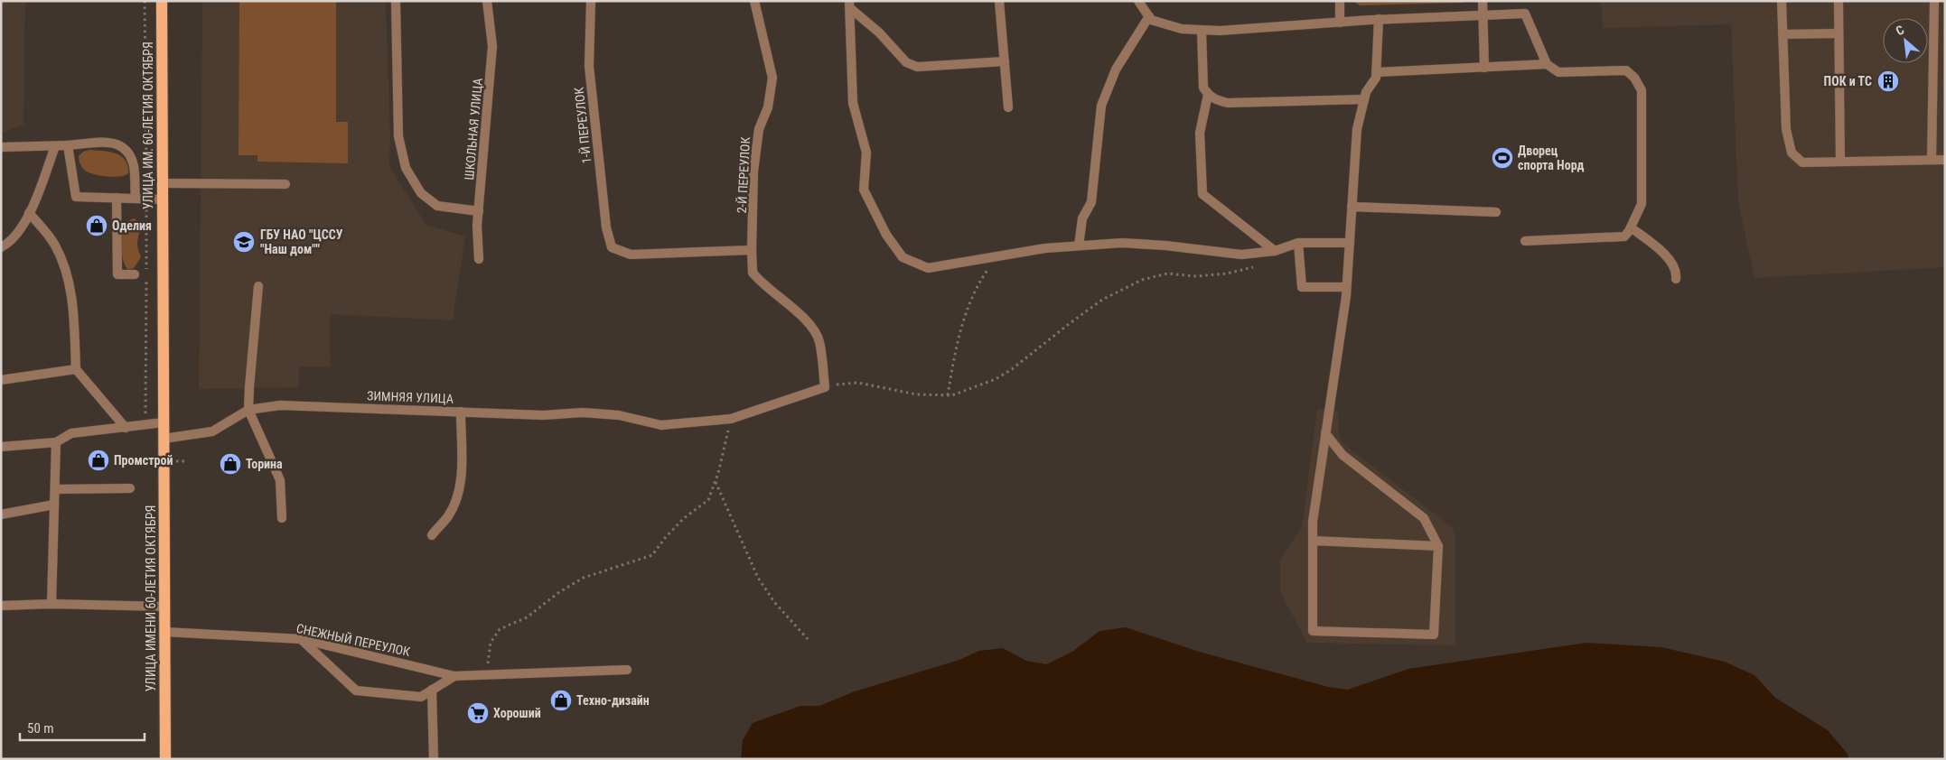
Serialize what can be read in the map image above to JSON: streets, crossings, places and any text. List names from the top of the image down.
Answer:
{
  "streets": {
    "main road": ["УЛИЦА ИМ. 60-ЛЕТИЯ ОКТЯБРЯ", "УЛИЦА ИМЕНИ 60-ЛЕТИЯ ОКТЯБРЯ"],
    "street": [
      "1-Й ПЕРЕУЛОК",
      "ШКОЛЬНАЯ УЛИЦА",
      "2-Й ПЕРЕУЛОК",
      "ЗИМНЯЯ УЛИЦА",
      "СНЕЖНЫЙ ПЕРЕУЛОК"
    ]
  },
  "crossings": [
    ["УЛИЦА ИМ. 60-ЛЕТИЯ ОКТЯБРЯ", "ЗИМНЯЯ УЛИЦА"],
    ["УЛИЦА ИМ. 60-ЛЕТИЯ ОКТЯБРЯ", "УЛИЦА ИМЕНИ 60-ЛЕТИЯ ОКТЯБРЯ"],
    ["1-Й ПЕРЕУЛОК", "2-Й ПЕРЕУЛОК"],
    ["2-Й ПЕРЕУЛОК", "ЗИМНЯЯ УЛИЦА"],
    ["ЗИМНЯЯ УЛИЦА", "УЛИЦА ИМЕНИ 60-ЛЕТИЯ ОКТЯБРЯ"],
    ["УЛИЦА ИМЕНИ 60-ЛЕТИЯ ОКТЯБРЯ", "СНЕЖНЫЙ ПЕРЕУЛОК"]
  ],
  "places": {
    "building": ["ПОК и ТС"],
    "sports": ["Дворец спорта Норд"],
    "shop": [
      "Оделия",
      "Промстрой",
      "Торина",
      "Техно-дизайн"
    ],
    "school or university": ["ГБУ НАО \"ЦССУ \"Наш дом\"\""],
    "supermarket": ["Хороший"]
  },
  "scale_bar": "50 m",
  "north": "top left"
}
